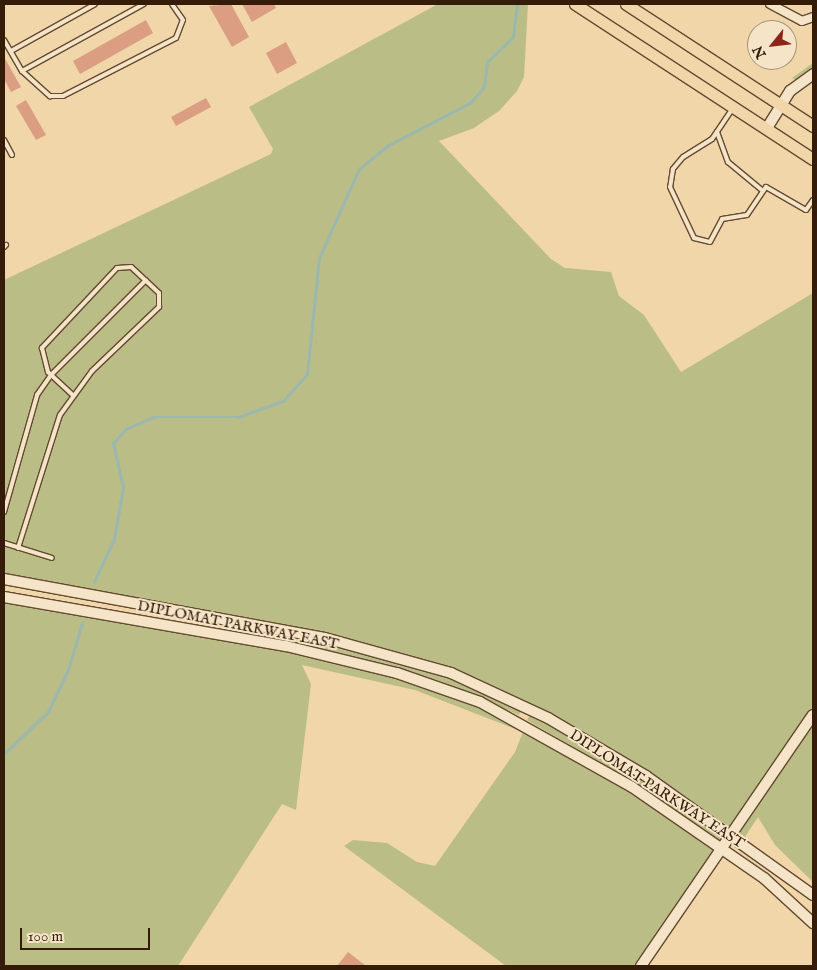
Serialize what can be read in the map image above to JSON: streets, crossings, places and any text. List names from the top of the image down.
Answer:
{
  "streets": {
    "main road": ["DIPLOMAT PARKWAY EAST"]
  },
  "scale_bar": "100 m",
  "north": "bottom left"
}
